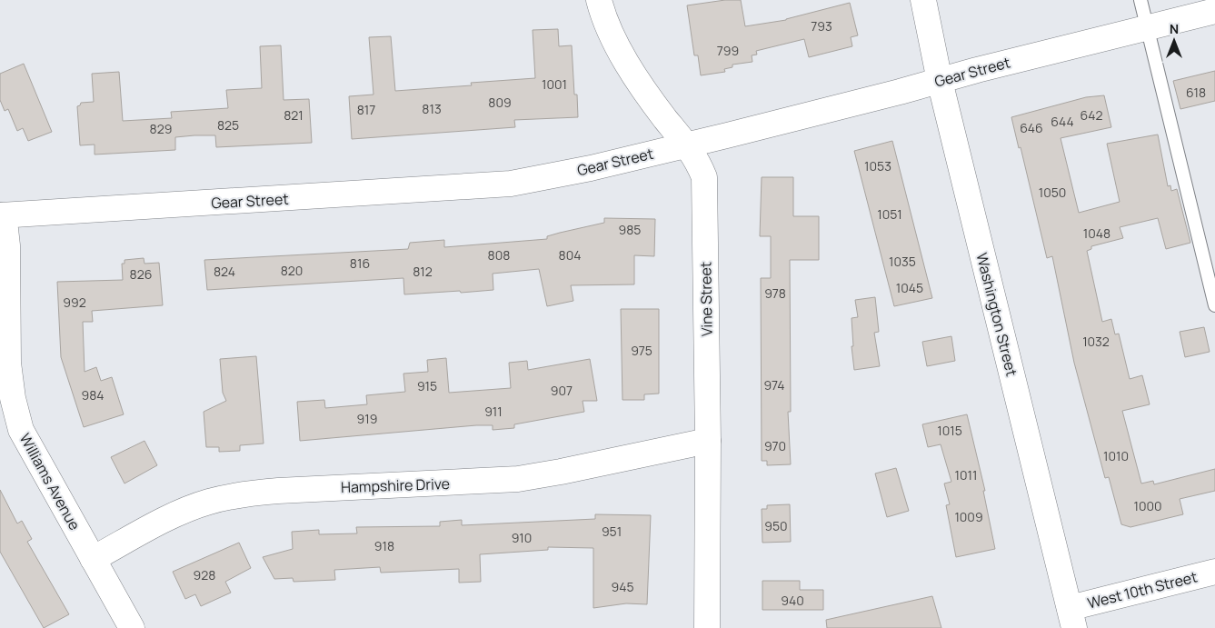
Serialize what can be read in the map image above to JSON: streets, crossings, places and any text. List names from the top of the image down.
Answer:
{
  "streets": {
    "street": [
      "Gear Street",
      "Vine Street",
      "Washington Street",
      "Williams Avenue",
      "Hampshire Drive",
      "West 10th Street"
    ]
  },
  "crossings": [
    ["Gear Street", "Vine Street"],
    ["Gear Street", "Washington Street"],
    ["Gear Street", "Williams Avenue"],
    ["Vine Street", "Hampshire Drive"],
    ["Washington Street", "West 10th Street"],
    ["Williams Avenue", "Hampshire Drive"]
  ],
  "house_numbers": [
    "793",
    "799",
    "1001",
    "618",
    "809",
    "813",
    "817",
    "821",
    "642",
    "644",
    "825",
    "646",
    "829",
    "1053",
    "1050",
    "1051",
    "985",
    "1048",
    "808",
    "804",
    "1035",
    "816",
    "820",
    "824",
    "812",
    "826",
    "1045",
    "978",
    "992",
    "1032",
    "975",
    "974",
    "915",
    "907",
    "984",
    "911",
    "919",
    "1015",
    "970",
    "1010",
    "1011",
    "1000",
    "1009",
    "950",
    "951",
    "910",
    "918",
    "928",
    "945",
    "940"
  ],
  "north": "top"
}
